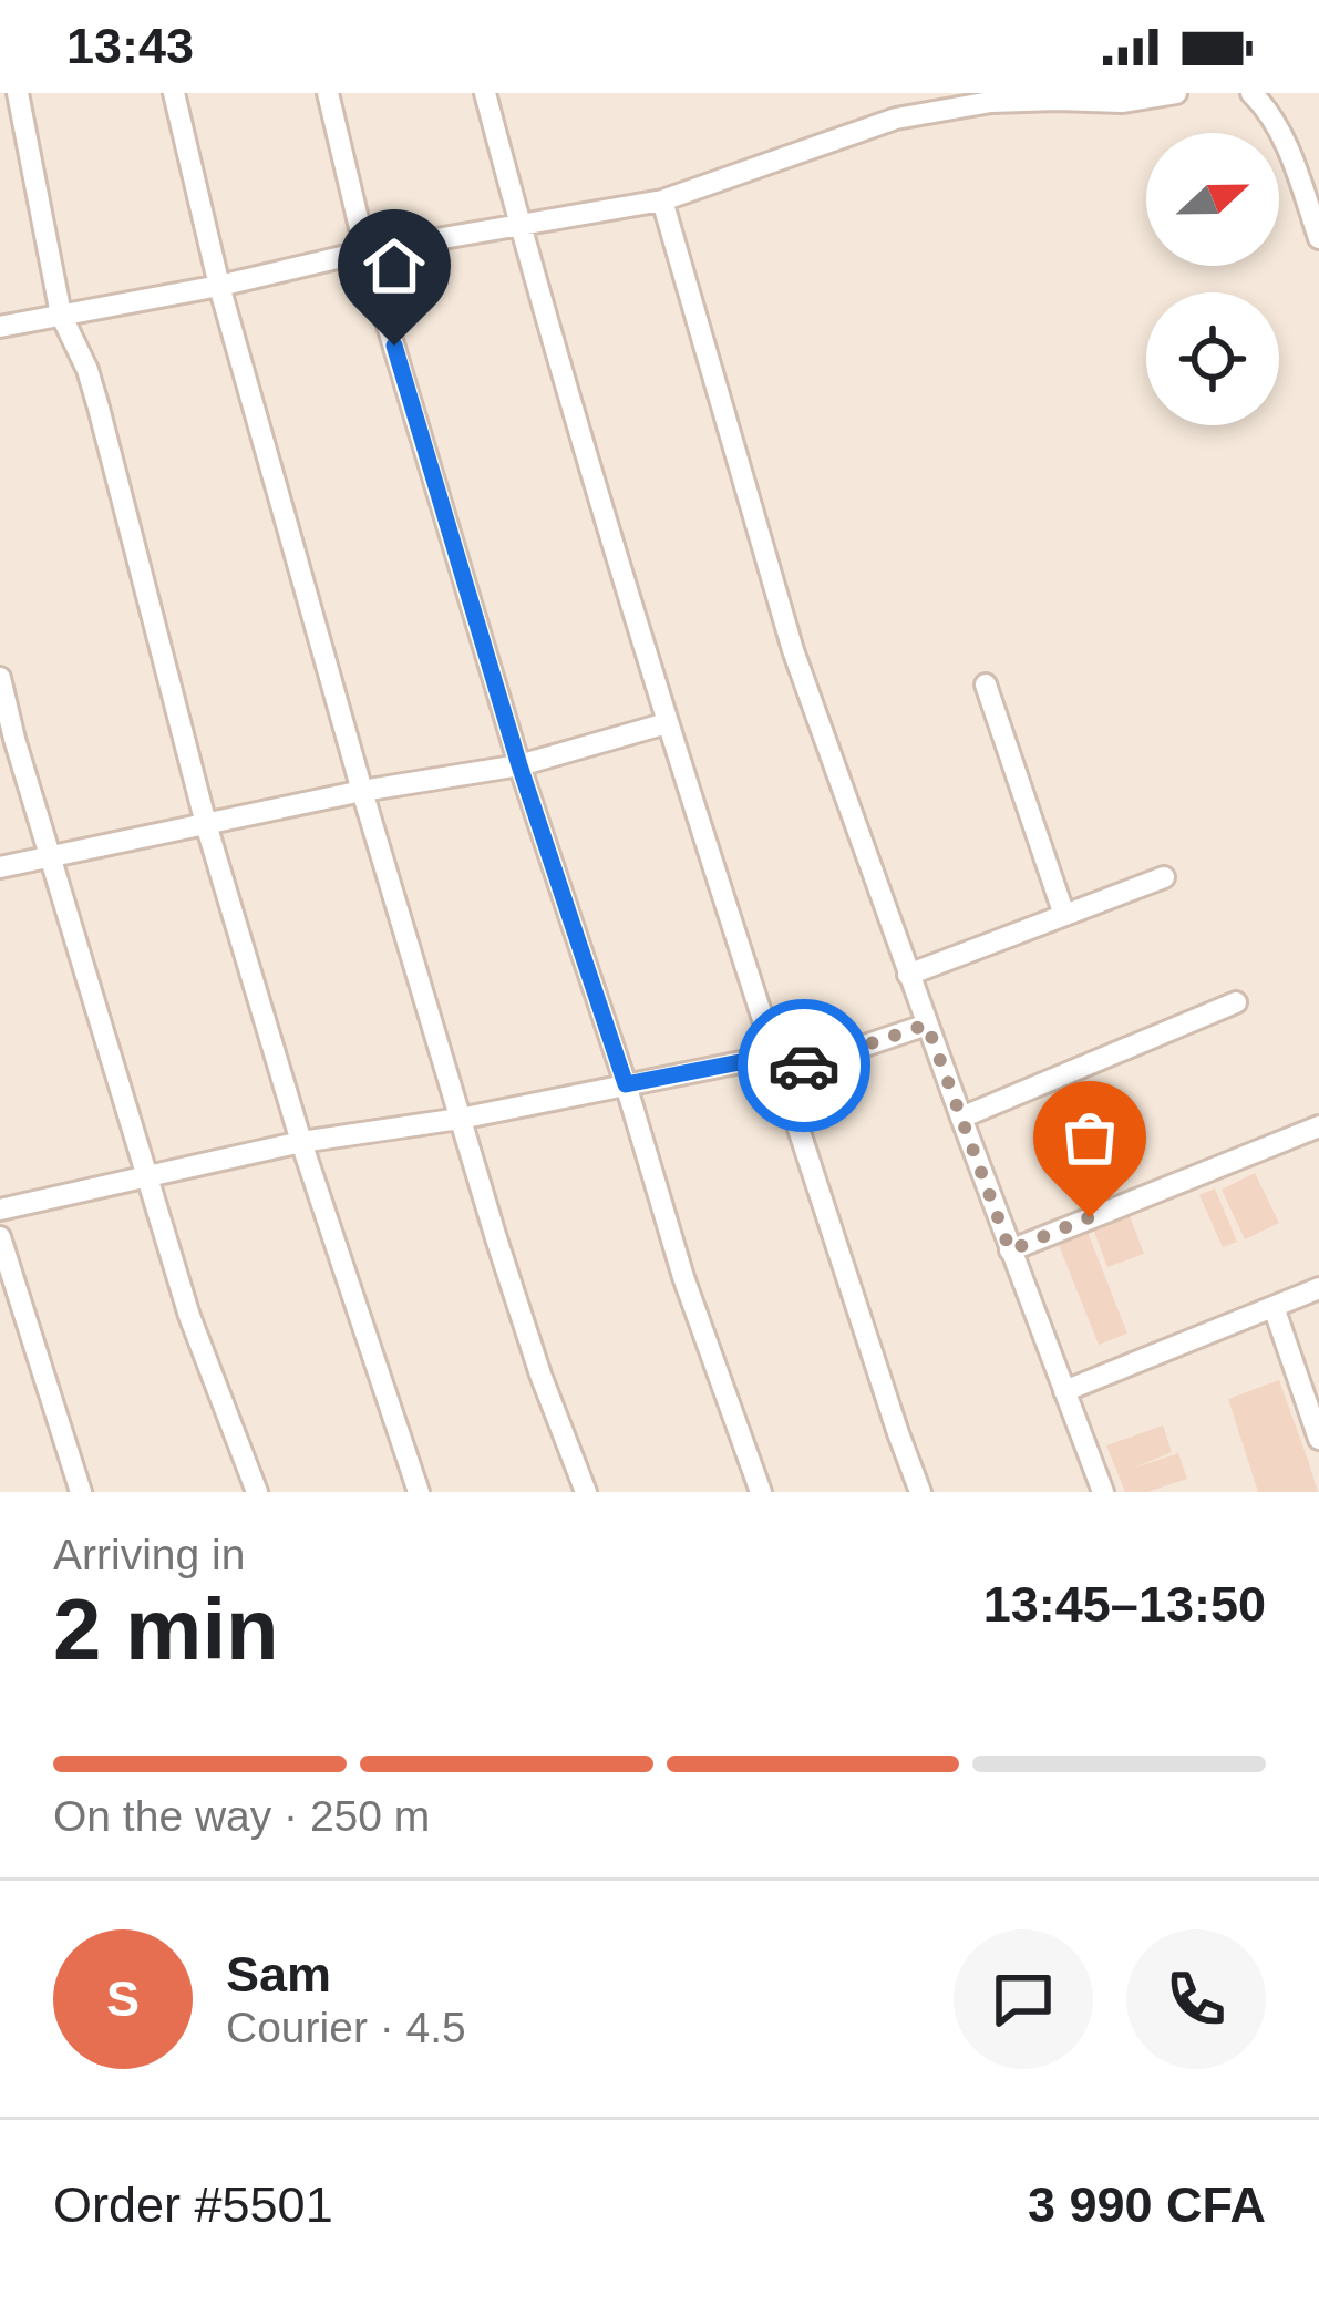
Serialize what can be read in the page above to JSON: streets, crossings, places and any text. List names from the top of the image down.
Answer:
{
  "north": "right",
  "page": {
    "status": "13:43",
    "heading": ["2 min", "Arriving in", "13:45–13:50"],
    "panel": [
      "Sam",
      "Courier · 4.5",
      "Order #5501",
      "3 990 CFA"
    ],
    "bar": "On the way · 250 m",
    "round": "S"
  }
}
